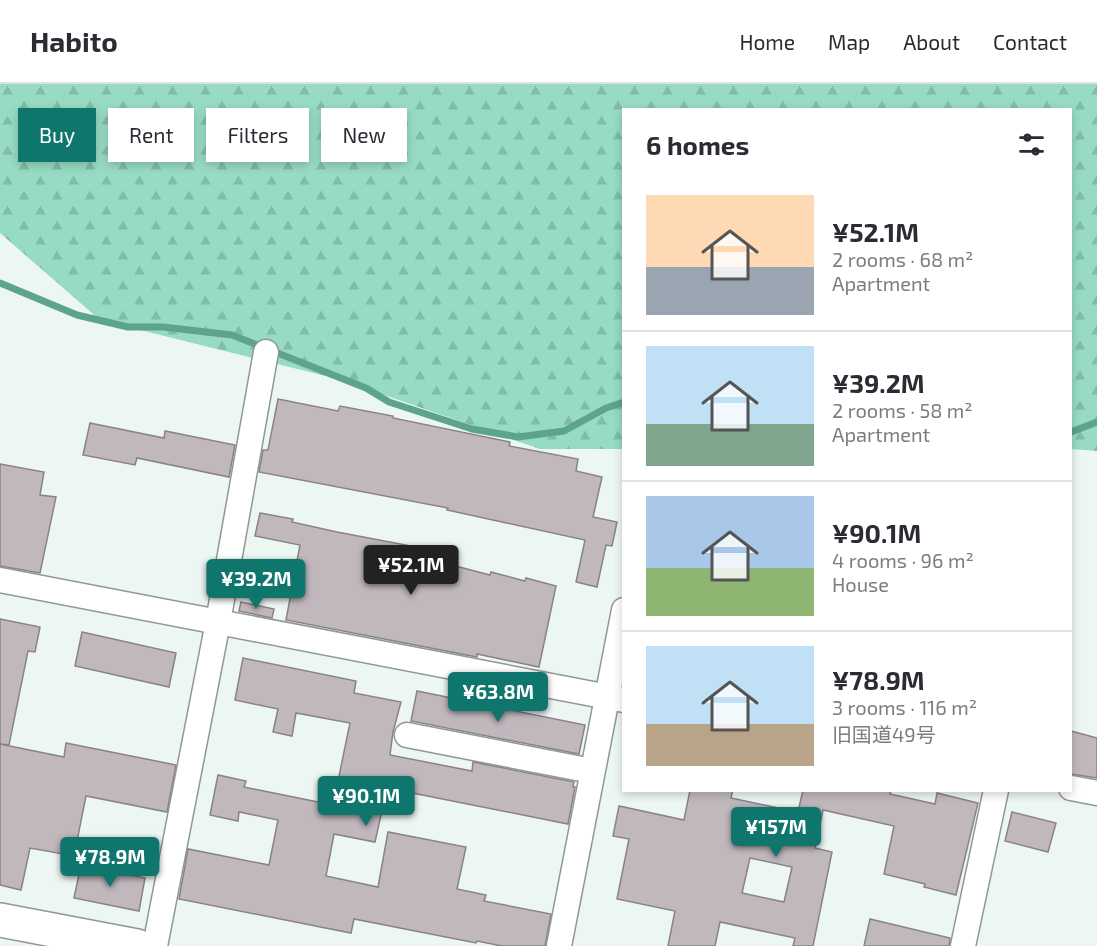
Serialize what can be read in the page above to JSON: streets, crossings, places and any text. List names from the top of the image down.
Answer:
{
  "page": {
    "header": "Habito",
    "nav": [
      "Home",
      "Map",
      "About",
      "Contact"
    ],
    "chip": [
      "Buy",
      "Rent",
      "Filters",
      "New"
    ],
    "heading": "6 homes",
    "list": [
      {
        "name": "¥52.1M",
        "note": "2 rooms · 68 m² · Apartment"
      },
      {
        "name": "¥39.2M",
        "note": "2 rooms · 58 m² · Apartment"
      },
      {
        "name": "¥90.1M",
        "note": "4 rooms · 96 m² · House"
      },
      {
        "name": "¥78.9M",
        "note": "3 rooms · 116 m² · 旧国道49号"
      }
    ],
    "price": [
      "¥52.1M",
      "¥39.2M",
      "¥63.8M",
      "¥90.1M",
      "¥157M",
      "¥78.9M"
    ]
  }
}
